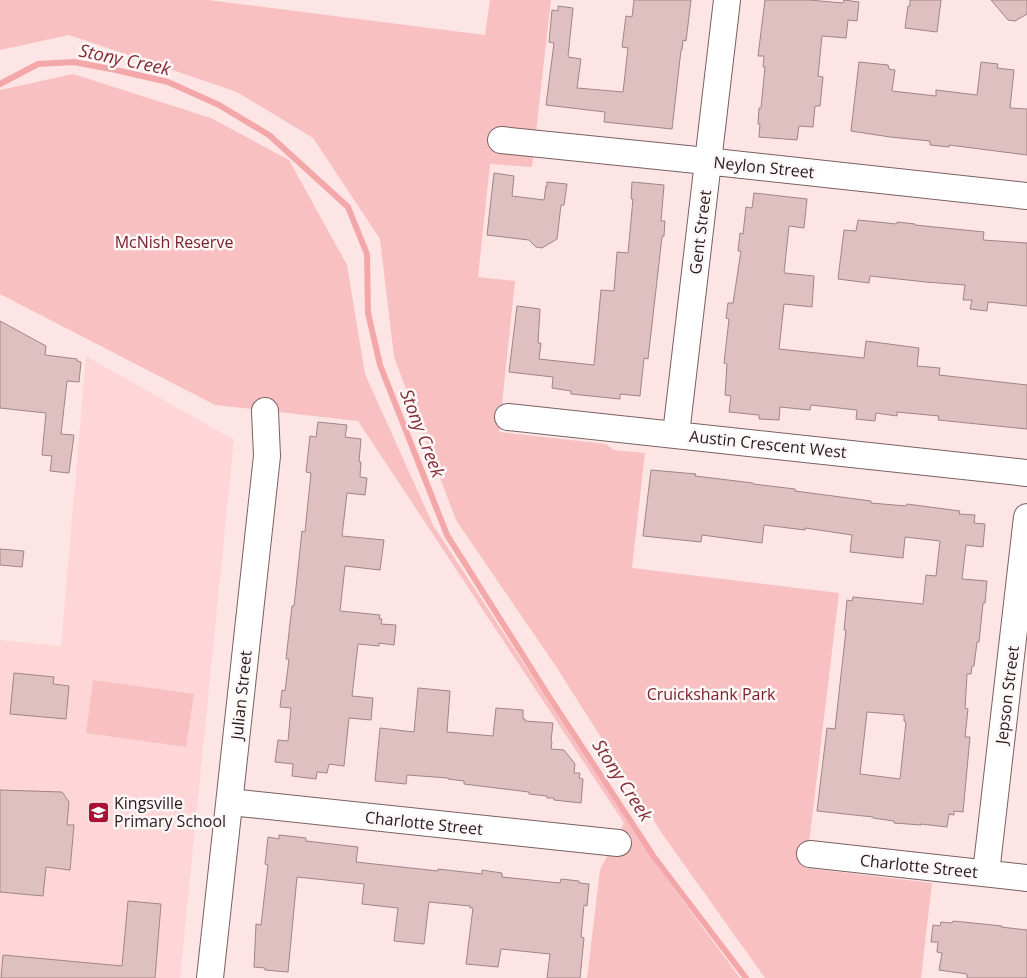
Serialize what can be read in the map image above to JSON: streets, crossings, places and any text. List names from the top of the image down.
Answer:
{
  "streets": {
    "street": [
      "Neylon Street",
      "Gent Street",
      "Austin Crescent West",
      "Julian Street",
      "Jepson Street",
      "Charlotte Street"
    ]
  },
  "crossings": [
    ["Neylon Street", "Gent Street"],
    ["Gent Street", "Austin Crescent West"],
    ["Julian Street", "Charlotte Street"],
    ["Jepson Street", "Charlotte Street"]
  ],
  "water": ["Stony Creek"],
  "parks": ["McNish Reserve", "Cruickshank Park"],
  "places": {
    "school or university": ["Kingsville Primary School"]
  }
}
